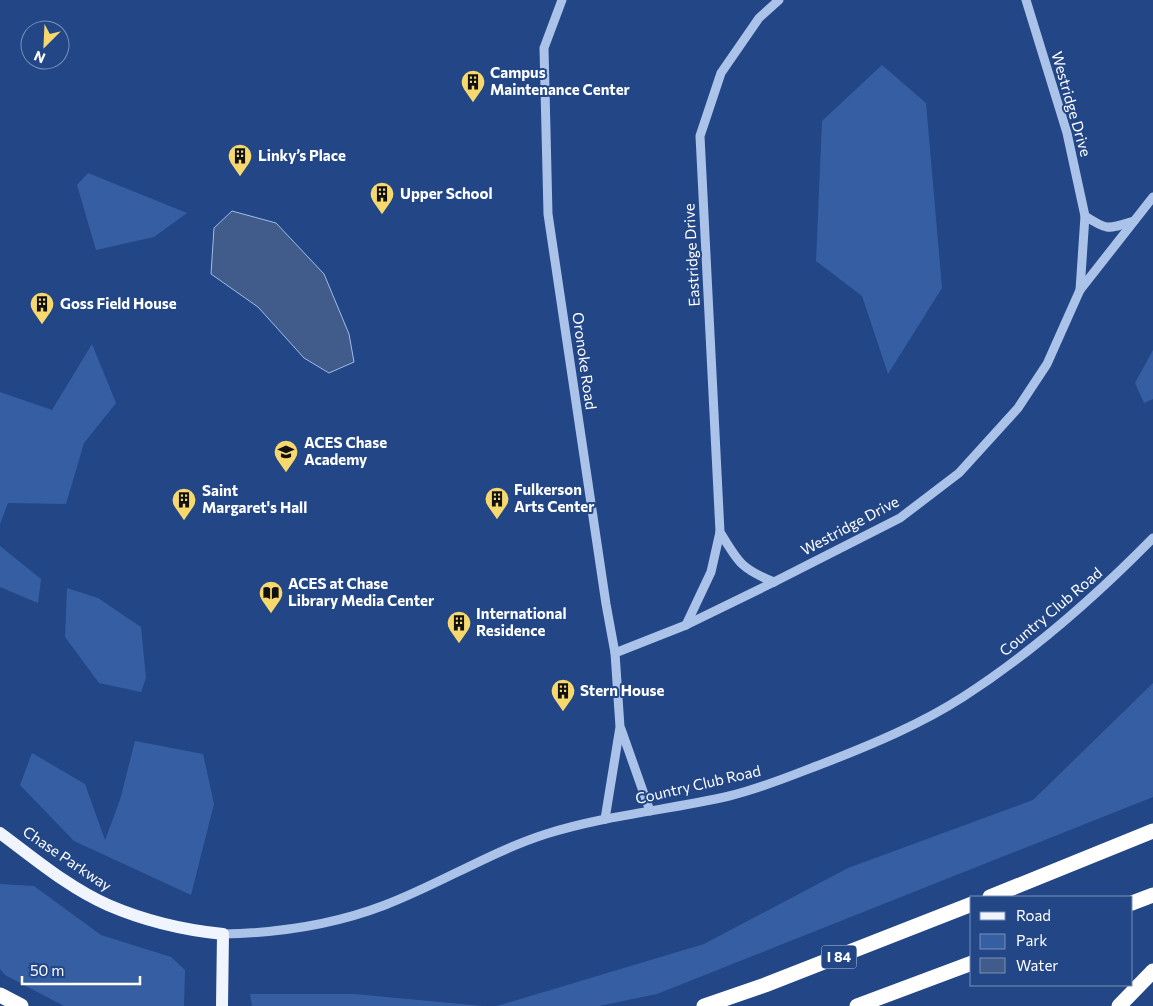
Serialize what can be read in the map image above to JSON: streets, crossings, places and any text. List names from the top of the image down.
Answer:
{
  "streets": {
    "highway": ["I 84"],
    "main road": ["Chase Parkway"],
    "street": [
      "Westridge Drive",
      "Eastridge Drive",
      "Oronoke Road",
      "Country Club Road"
    ]
  },
  "crossings": [
    ["Westridge Drive", "Eastridge Drive"],
    ["Westridge Drive", "Oronoke Road"],
    ["Oronoke Road", "Country Club Road"],
    ["Country Club Road", "Chase Parkway"]
  ],
  "places": {
    "building": [
      "Campus Maintenance Center",
      "Linky’s Place",
      "Upper School",
      "Goss Field House",
      "Fulkerson Arts Center",
      "Saint Margaret's Hall",
      "International Residence",
      "Stern House"
    ],
    "school or university": ["ACES Chase Academy"],
    "library": ["ACES at Chase Library Media Center"]
  },
  "legend": ["Road", "Park", "Water"],
  "scale_bar": "50 m",
  "north": "bottom left"
}
